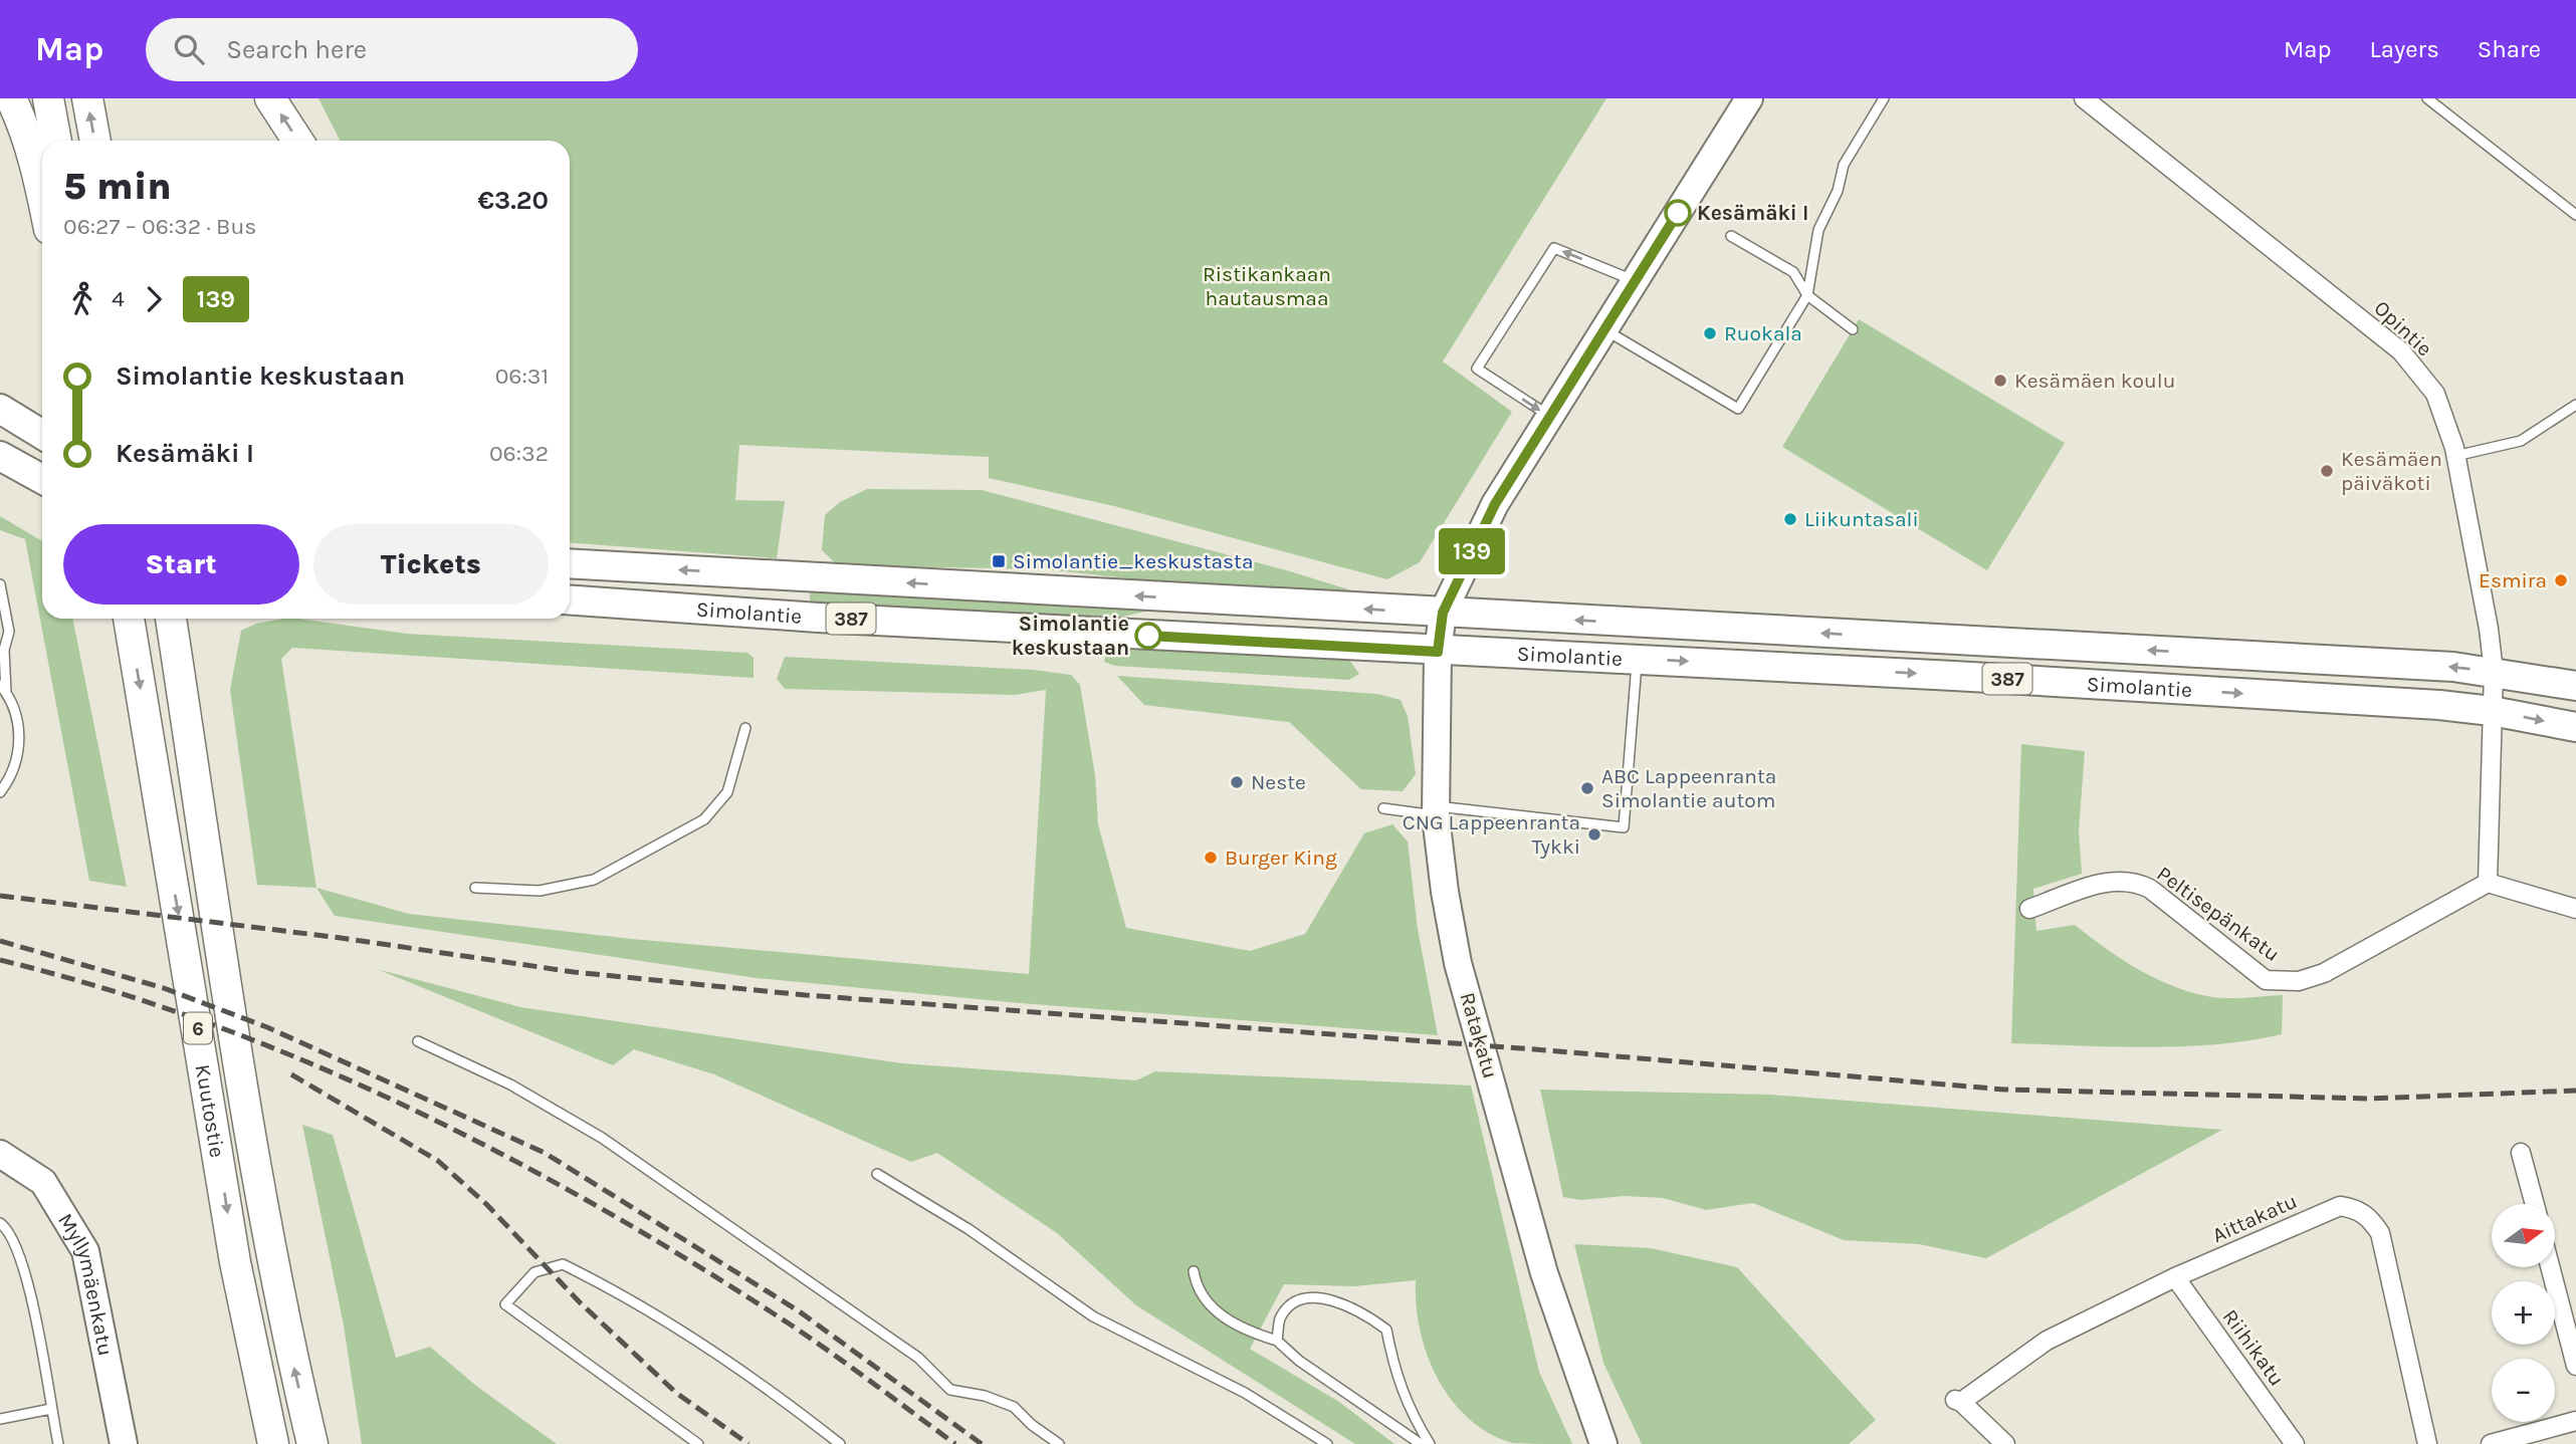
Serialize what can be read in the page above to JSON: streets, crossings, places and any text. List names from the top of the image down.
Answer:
{
  "streets": {
    "highway": ["6", "Kuutostie"],
    "main road": [
      "Simolantie",
      "387",
      "Ratakatu",
      "Myllymäenkatu"
    ],
    "street": [
      "Opintie",
      "Peltisepänkatu",
      "Aittakatu",
      "Riihikatu"
    ]
  },
  "crossings": [
    ["Opintie", "Simolantie"],
    ["Simolantie", "Ratakatu"],
    ["Aittakatu", "Riihikatu"]
  ],
  "parks": ["Ristikankaan hautausmaa"],
  "places": {
    "other": [
      "Kesämäki I",
      "Ruokala",
      "Kesämäen koulu",
      "Kesämäen päiväkoti",
      "Liikuntasali",
      "Esmira",
      "Simolantie keskustaan",
      "Neste",
      "ABC Lappeenranta Simolantie autom",
      "CNG Lappeenranta Tykki",
      "Burger King"
    ],
    "transit": ["Simolantie_keskustasta"]
  },
  "lines": ["bus line 139"],
  "north": "right",
  "page": {
    "header": "Map",
    "search": "Search here",
    "nav": ["Map", "Layers", "Share"],
    "on_map": "139",
    "heading": ["5 min", "06:27 – 06:32 · Bus", "€3.20"],
    "legs": ["4", "139"],
    "list": [
      {
        "name": "Simolantie keskustaan",
        "value": "06:31"
      },
      {
        "name": "Kesämäki I",
        "value": "06:32"
      }
    ],
    "buttons": ["Start", "Tickets"],
    "map_buttons": ["+", "−"]
  }
}
